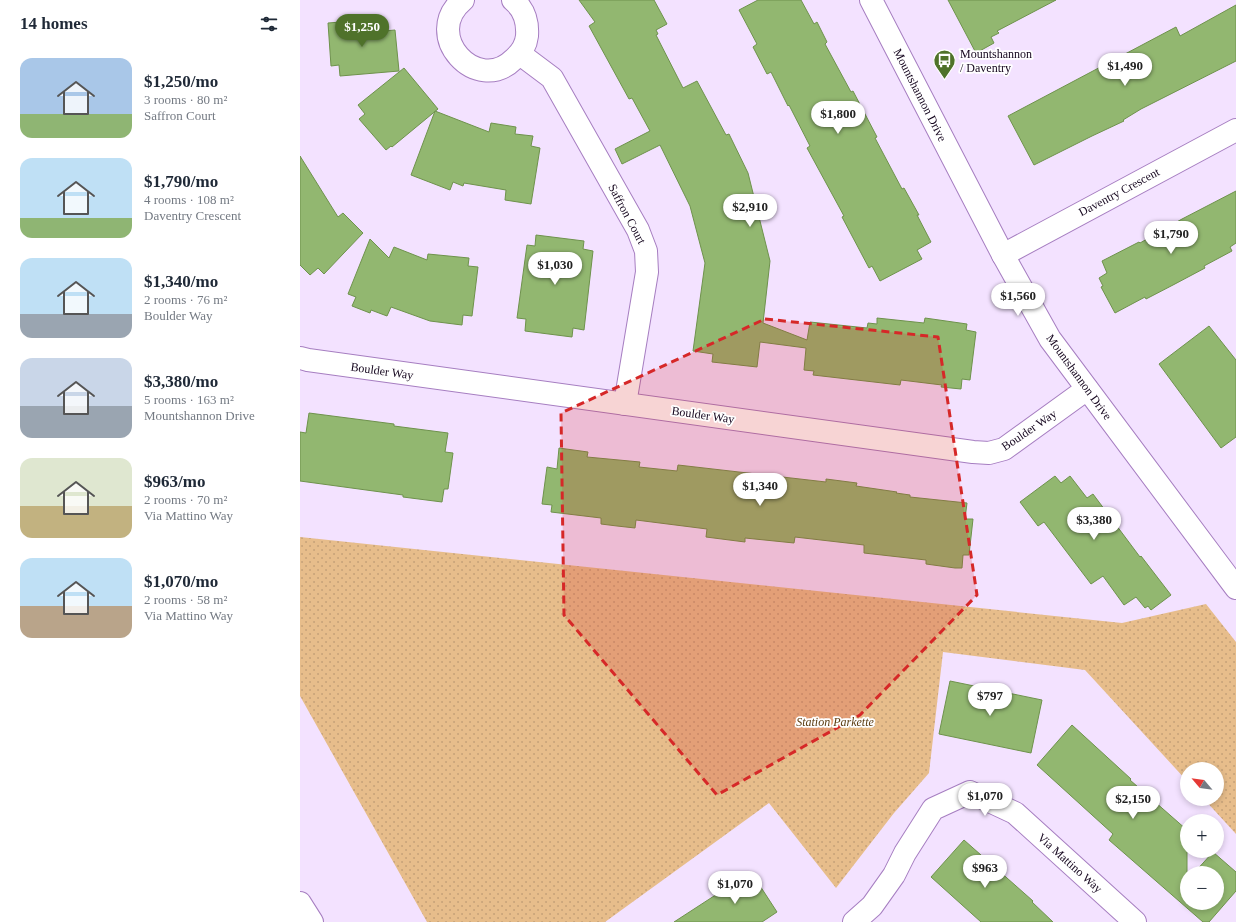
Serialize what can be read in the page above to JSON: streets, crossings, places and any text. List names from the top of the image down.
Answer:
{
  "streets": {
    "street": [
      "Mountshannon Drive",
      "Daventry Crescent",
      "Saffron Court",
      "Boulder Way",
      "Via Mattino Way"
    ]
  },
  "crossings": [
    ["Mountshannon Drive", "Daventry Crescent"],
    ["Mountshannon Drive", "Boulder Way"],
    ["Saffron Court", "Boulder Way"]
  ],
  "parks": ["Station Parkette"],
  "places": {
    "bus stop": ["Mountshannon / Daventry"]
  },
  "north": "top left",
  "page": {
    "heading": "14 homes",
    "price": [
      "$1,250",
      "$1,490",
      "$1,800",
      "$2,910",
      "$1,790",
      "$1,030",
      "$1,560",
      "$1,340",
      "$3,380",
      "$797",
      "$1,070",
      "$2,150",
      "$963",
      "$1,070"
    ],
    "list": [
      {
        "name": "$1,250/mo",
        "note": "3 rooms · 80 m² · Saffron Court"
      },
      {
        "name": "$1,790/mo",
        "note": "4 rooms · 108 m² · Daventry Crescent"
      },
      {
        "name": "$1,340/mo",
        "note": "2 rooms · 76 m² · Boulder Way"
      },
      {
        "name": "$3,380/mo",
        "note": "5 rooms · 163 m² · Mountshannon Drive"
      },
      {
        "name": "$963/mo",
        "note": "2 rooms · 70 m² · Via Mattino Way"
      },
      {
        "name": "$1,070/mo",
        "note": "2 rooms · 58 m² · Via Mattino Way"
      }
    ],
    "map_buttons": ["+", "−"]
  }
}
